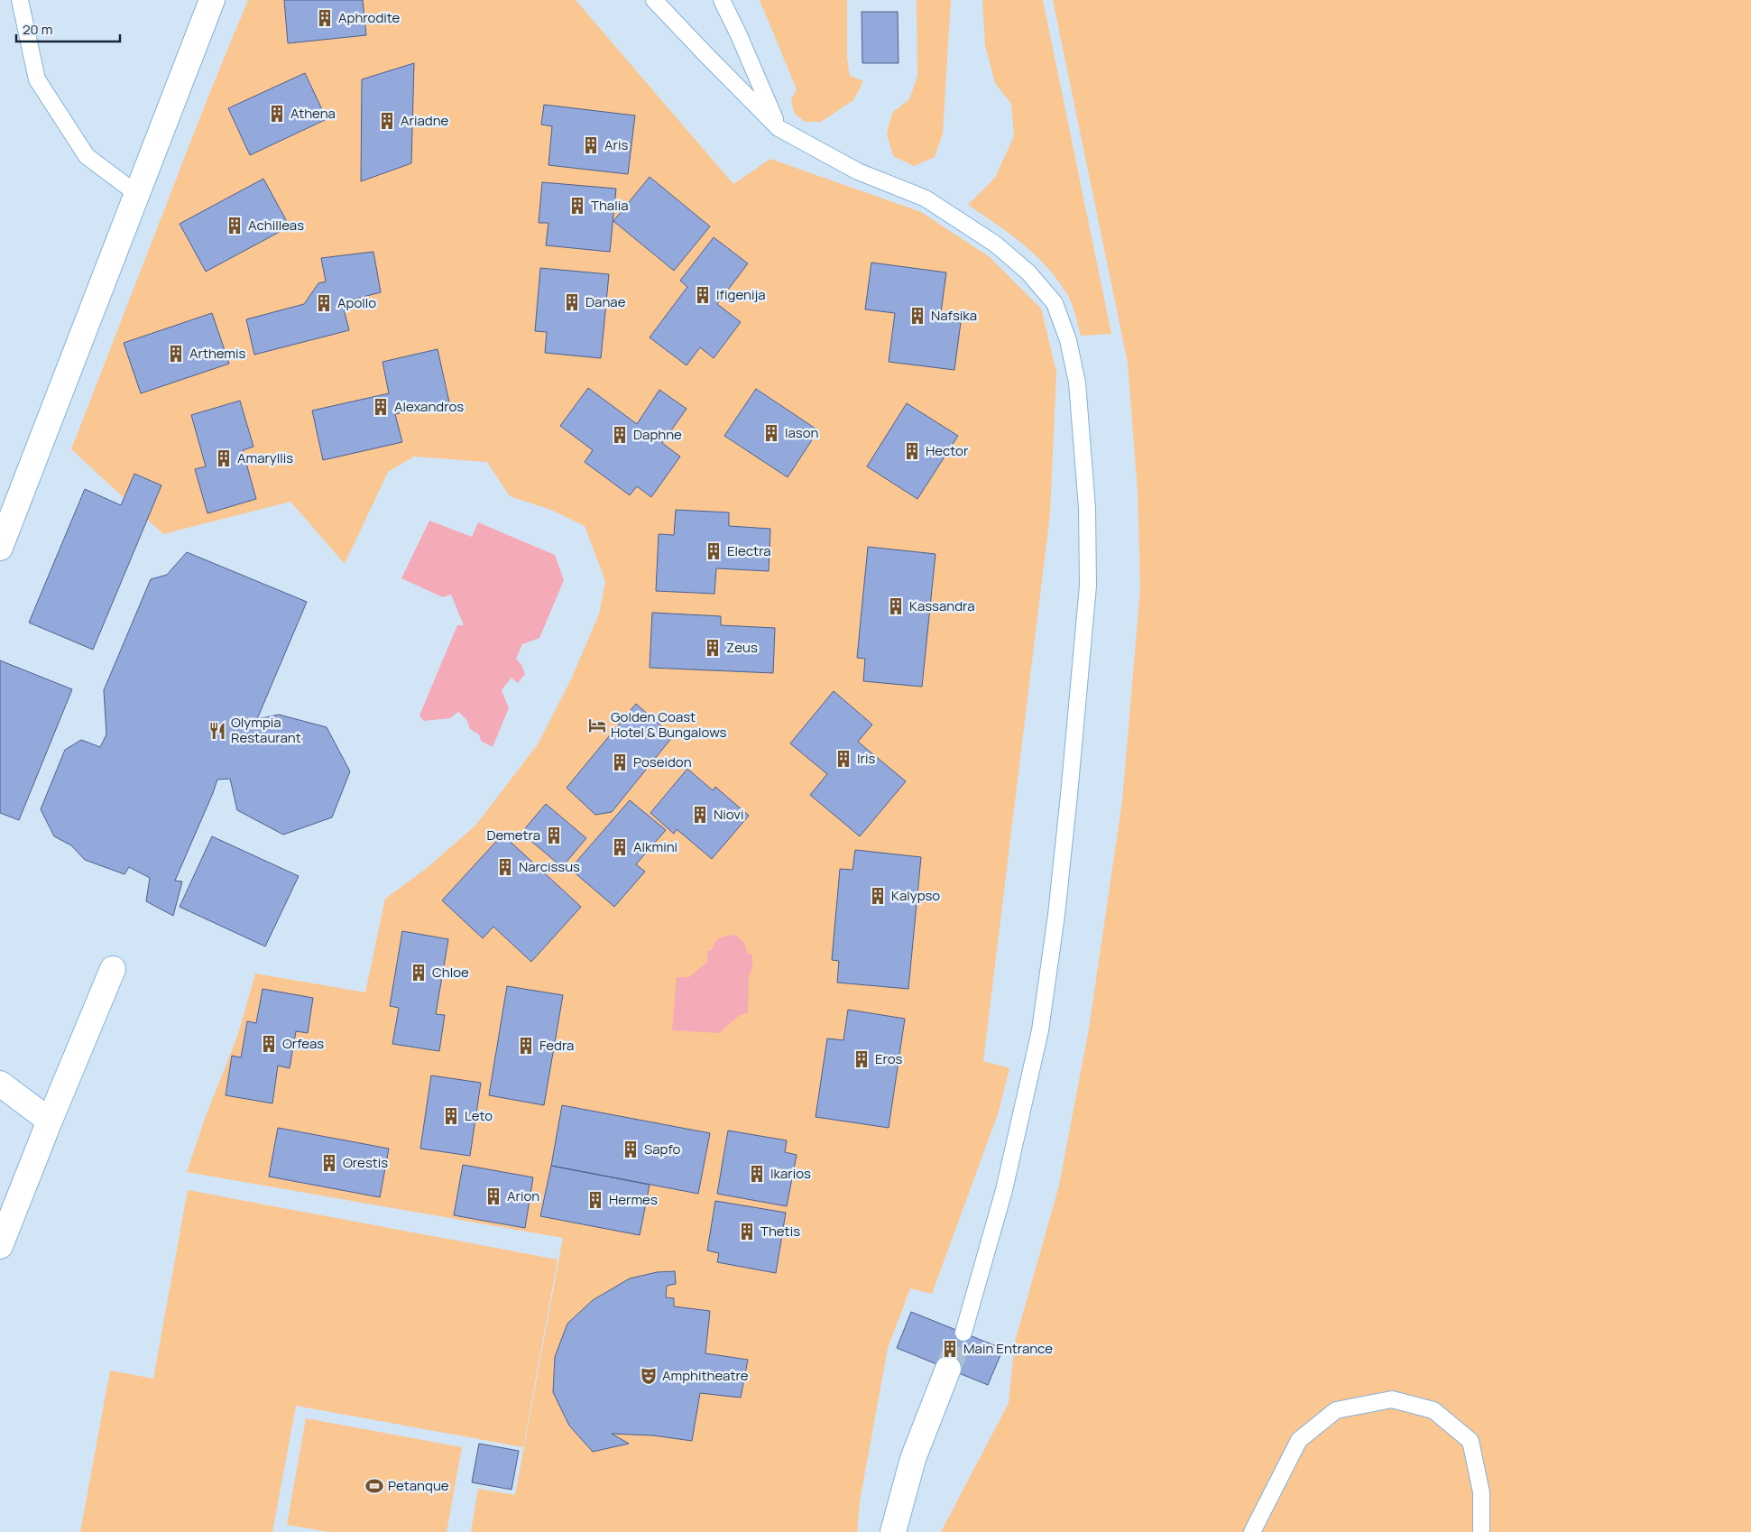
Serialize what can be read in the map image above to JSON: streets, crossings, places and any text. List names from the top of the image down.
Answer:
{
  "places": {
    "building": [
      "Aphrodite",
      "Athena",
      "Ariadne",
      "Aris",
      "Thalia",
      "Achilleas",
      "Ifigenija",
      "Danae",
      "Apollo",
      "Nafsika",
      "Arthemis",
      "Alexandros",
      "Iason",
      "Daphne",
      "Hector",
      "Amaryllis",
      "Electra",
      "Kassandra",
      "Zeus",
      "Iris",
      "Poseidon",
      "Niovi",
      "Demetra",
      "Alkmini",
      "Narcissus",
      "Kalypso",
      "Chloe",
      "Orfeas",
      "Fedra",
      "Eros",
      "Leto",
      "Sapfo",
      "Orestis",
      "Ikarios",
      "Arion",
      "Hermes",
      "Thetis",
      "Main Entrance"
    ],
    "hotel": ["Golden Coast Hotel & Bungalows"],
    "restaurant": ["Olympia Restaurant"],
    "theatre": ["Amphitheatre"],
    "sports": ["Petanque"]
  },
  "scale_bar": "20 m"
}
